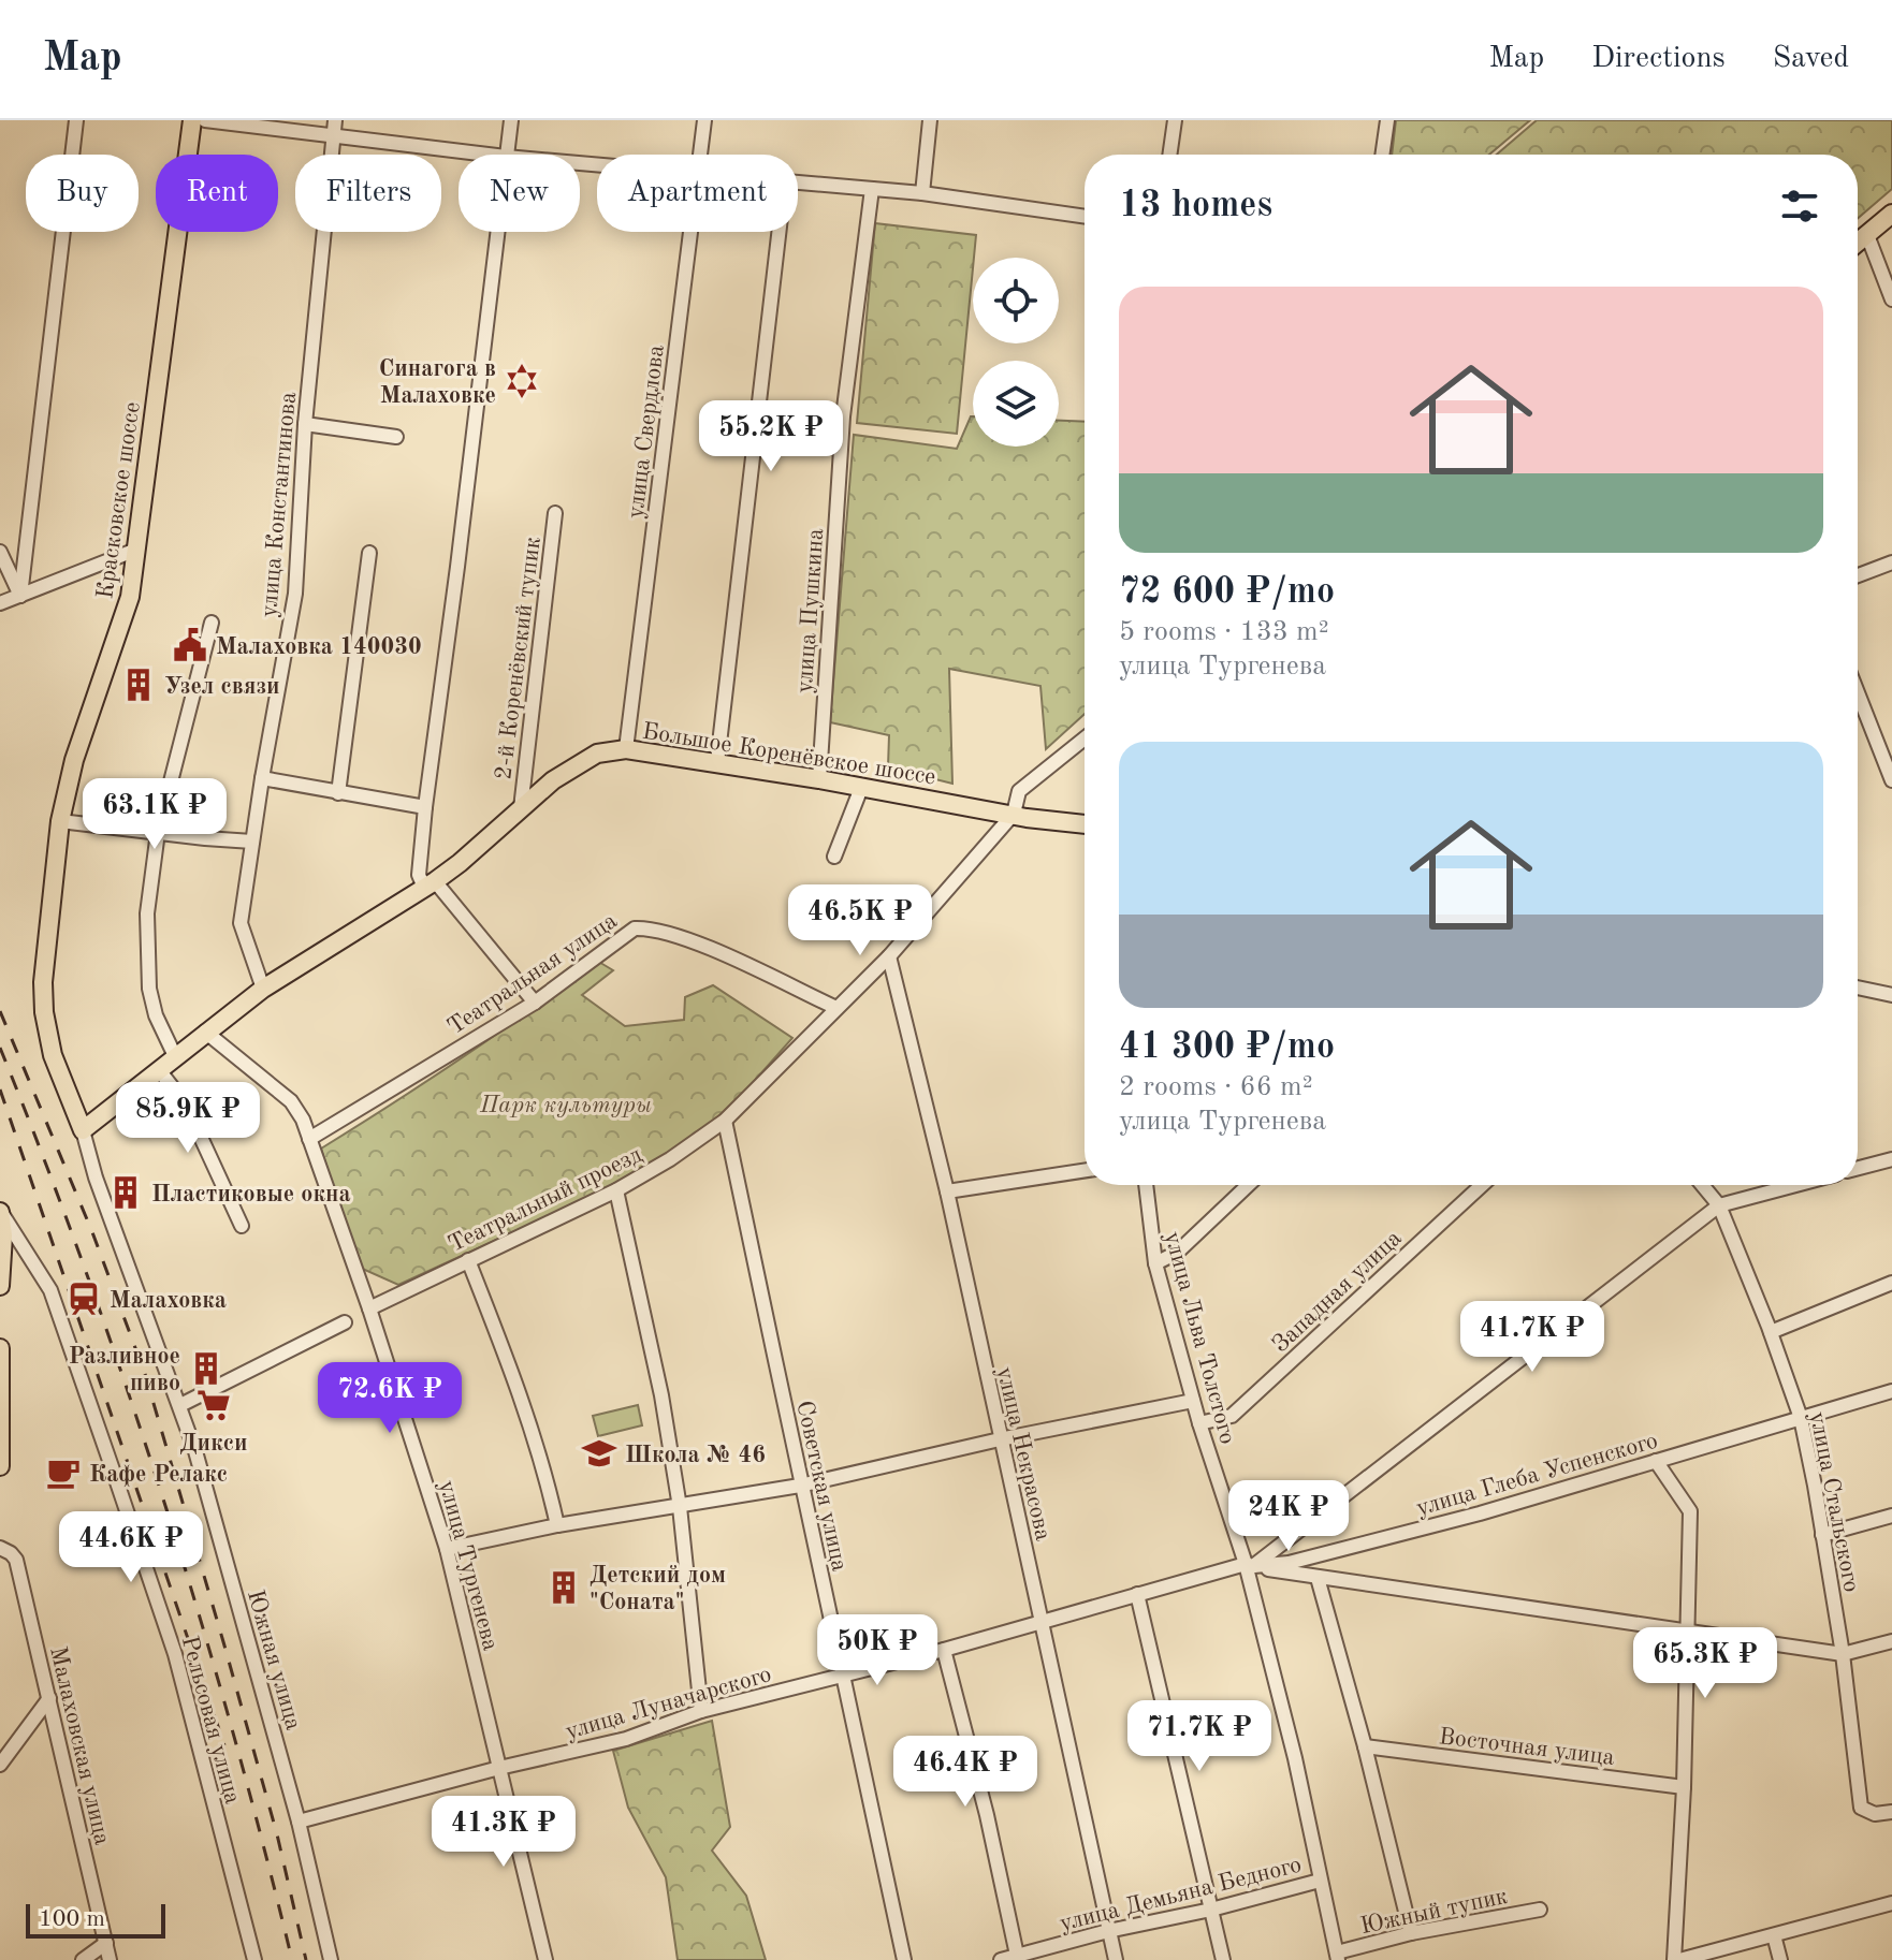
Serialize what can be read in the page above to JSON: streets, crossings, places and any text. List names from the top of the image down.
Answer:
{
  "streets": {
    "main road": ["Красковское шоссе", "Большое Коренёвское шоссе"],
    "street": [
      "улица Свердлова",
      "улица Константинова",
      "улица Пушкина",
      "2-й Коренёвский тупик",
      "Театральная улица",
      "Театральный проезд",
      "Западная улица",
      "улица Льва Толстого",
      "улица Некрасова",
      "улица Глеба Успенского",
      "Советская улица",
      "улица Стальского",
      "улица Тургенева",
      "Южная улица",
      "улица Луначарского",
      "Рельсовая улица",
      "Малаховская улица",
      "Восточная улица",
      "улица Демьяна Бедного",
      "Южный тупик"
    ]
  },
  "crossings": [
    ["улица Свердлова", "Большое Коренёвское шоссе"],
    ["Красковское шоссе", "Большое Коренёвское шоссе"],
    ["Красковское шоссе", "Южная улица"],
    ["улица Константинова", "Большое Коренёвское шоссе"],
    ["улица Пушкина", "Большое Коренёвское шоссе"],
    ["2-й Коренёвский тупик", "Большое Коренёвское шоссе"],
    ["Большое Коренёвское шоссе", "Театральный проезд"],
    ["Большое Коренёвское шоссе", "улица Тургенева"],
    ["Большое Коренёвское шоссе", "Южная улица"],
    ["Театральная улица", "Театральный проезд"],
    ["Театральная улица", "улица Тургенева"],
    ["Театральный проезд", "улица Некрасова"],
    ["Театральный проезд", "Советская улица"],
    ["Театральный проезд", "улица Тургенева"],
    ["Западная улица", "улица Льва Толстого"],
    ["улица Льва Толстого", "улица Глеба Успенского"],
    ["улица Льва Толстого", "улица Луначарского"],
    ["улица Льва Толстого", "улица Демьяна Бедного"],
    ["улица Льва Толстого", "Южный тупик"],
    ["улица Некрасова", "улица Луначарского"],
    ["улица Некрасова", "улица Демьяна Бедного"],
    ["улица Глеба Успенского", "улица Стальского"],
    ["улица Глеба Успенского", "улица Луначарского"],
    ["Советская улица", "улица Луначарского"],
    ["улица Тургенева", "улица Луначарского"],
    ["Южная улица", "улица Луначарского"]
  ],
  "parks": ["Парк культуры"],
  "places": {
    "synagogue": ["Синагога в Малаховке"],
    "public building": ["Малаховка 140030"],
    "building": [
      "Узел связи",
      "Пластиковые окна",
      "Разливное пиво",
      "Детский дом \"Соната\""
    ],
    "station": ["Малаховка"],
    "supermarket": ["Дикси"],
    "school or university": ["Школа № 46"],
    "cafe": ["Кафе Релакс"]
  },
  "scale_bar": "100 m",
  "page": {
    "header": "Map",
    "nav": ["Map", "Directions", "Saved"],
    "chip": [
      "Buy",
      "Rent",
      "Filters",
      "New",
      "Apartment"
    ],
    "heading": "13 homes",
    "list": [
      {
        "name": "72 600 ₽/mo",
        "note": "5 rooms · 133 m² · улица Тургенева"
      },
      {
        "name": "41 300 ₽/mo",
        "note": "2 rooms · 66 m² · улица Тургенева"
      }
    ],
    "price": [
      "55.2K ₽",
      "63.1K ₽",
      "46.5K ₽",
      "85.9K ₽",
      "41.7K ₽",
      "72.6K ₽",
      "24K ₽",
      "44.6K ₽",
      "50K ₽",
      "65.3K ₽",
      "71.7K ₽",
      "46.4K ₽",
      "41.3K ₽"
    ],
    "scale": "100 m"
  }
}
